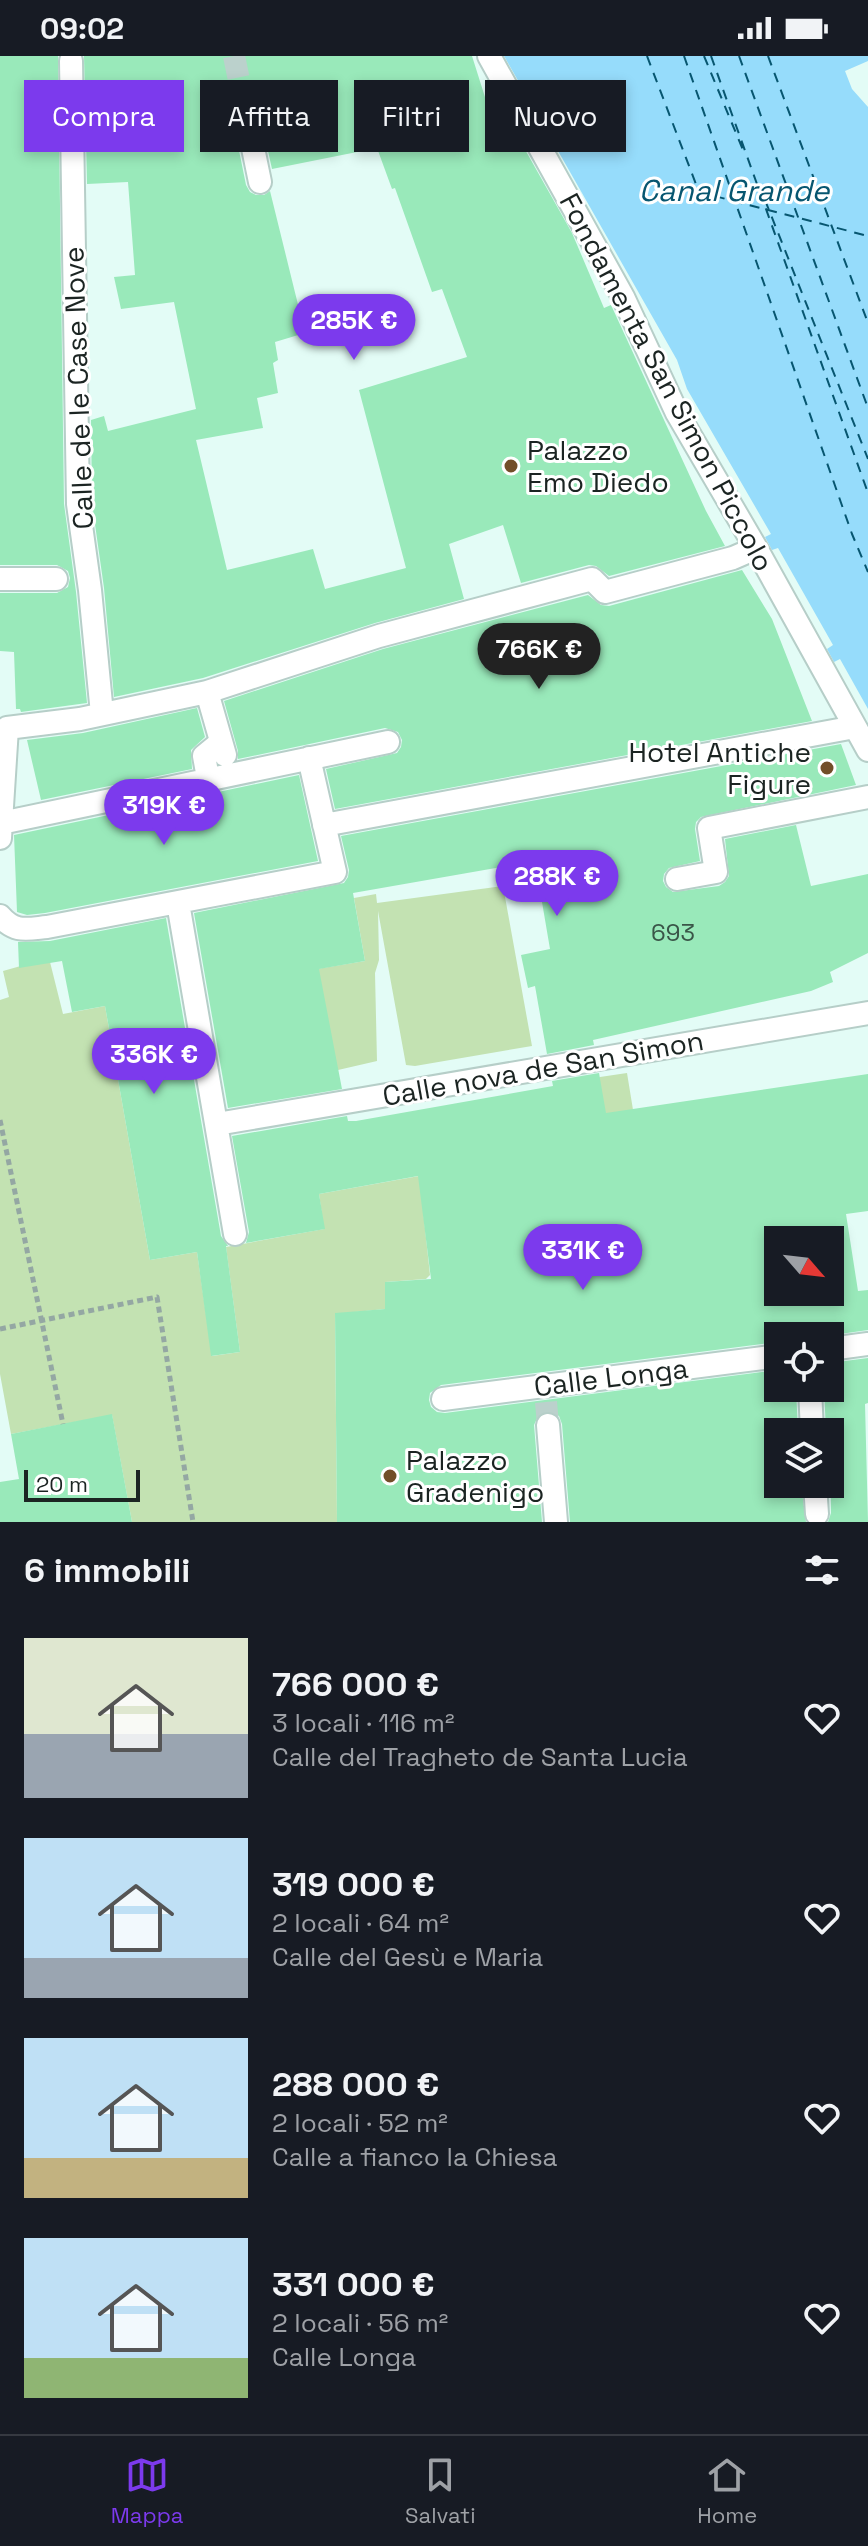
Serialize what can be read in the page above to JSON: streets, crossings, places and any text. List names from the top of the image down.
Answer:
{
  "streets": {
    "street": [
      "Fondamenta San Simon Piccolo",
      "Calle de le Case Nove",
      "Calle nova de San Simon",
      "Calle Longa"
    ]
  },
  "water": ["Canal Grande"],
  "places": ["Palazzo Emo Diedo", "Hotel Antiche Figure", "Palazzo Gradenigo"],
  "house_numbers": ["693"],
  "scale_bar": "20 m",
  "north": "bottom right",
  "page": {
    "status": "09:02",
    "chip": [
      "Compra",
      "Affitta",
      "Filtri",
      "Nuovo"
    ],
    "price": [
      "285K €",
      "766K €",
      "319K €",
      "288K €",
      "336K €",
      "331K €"
    ],
    "scale": "20 m",
    "heading": "6 immobili",
    "list": [
      {
        "name": "766 000 €",
        "note": "3 locali · 116 m² · Calle del Tragheto de Santa Lucia"
      },
      {
        "name": "319 000 €",
        "note": "2 locali · 64 m² · Calle del Gesù e Maria"
      },
      {
        "name": "288 000 €",
        "note": "2 locali · 52 m² · Calle a fianco la Chiesa"
      },
      {
        "name": "331 000 €",
        "note": "2 locali · 56 m² · Calle Longa"
      }
    ],
    "tabs": ["Mappa", "Salvati", "Home"]
  }
}
